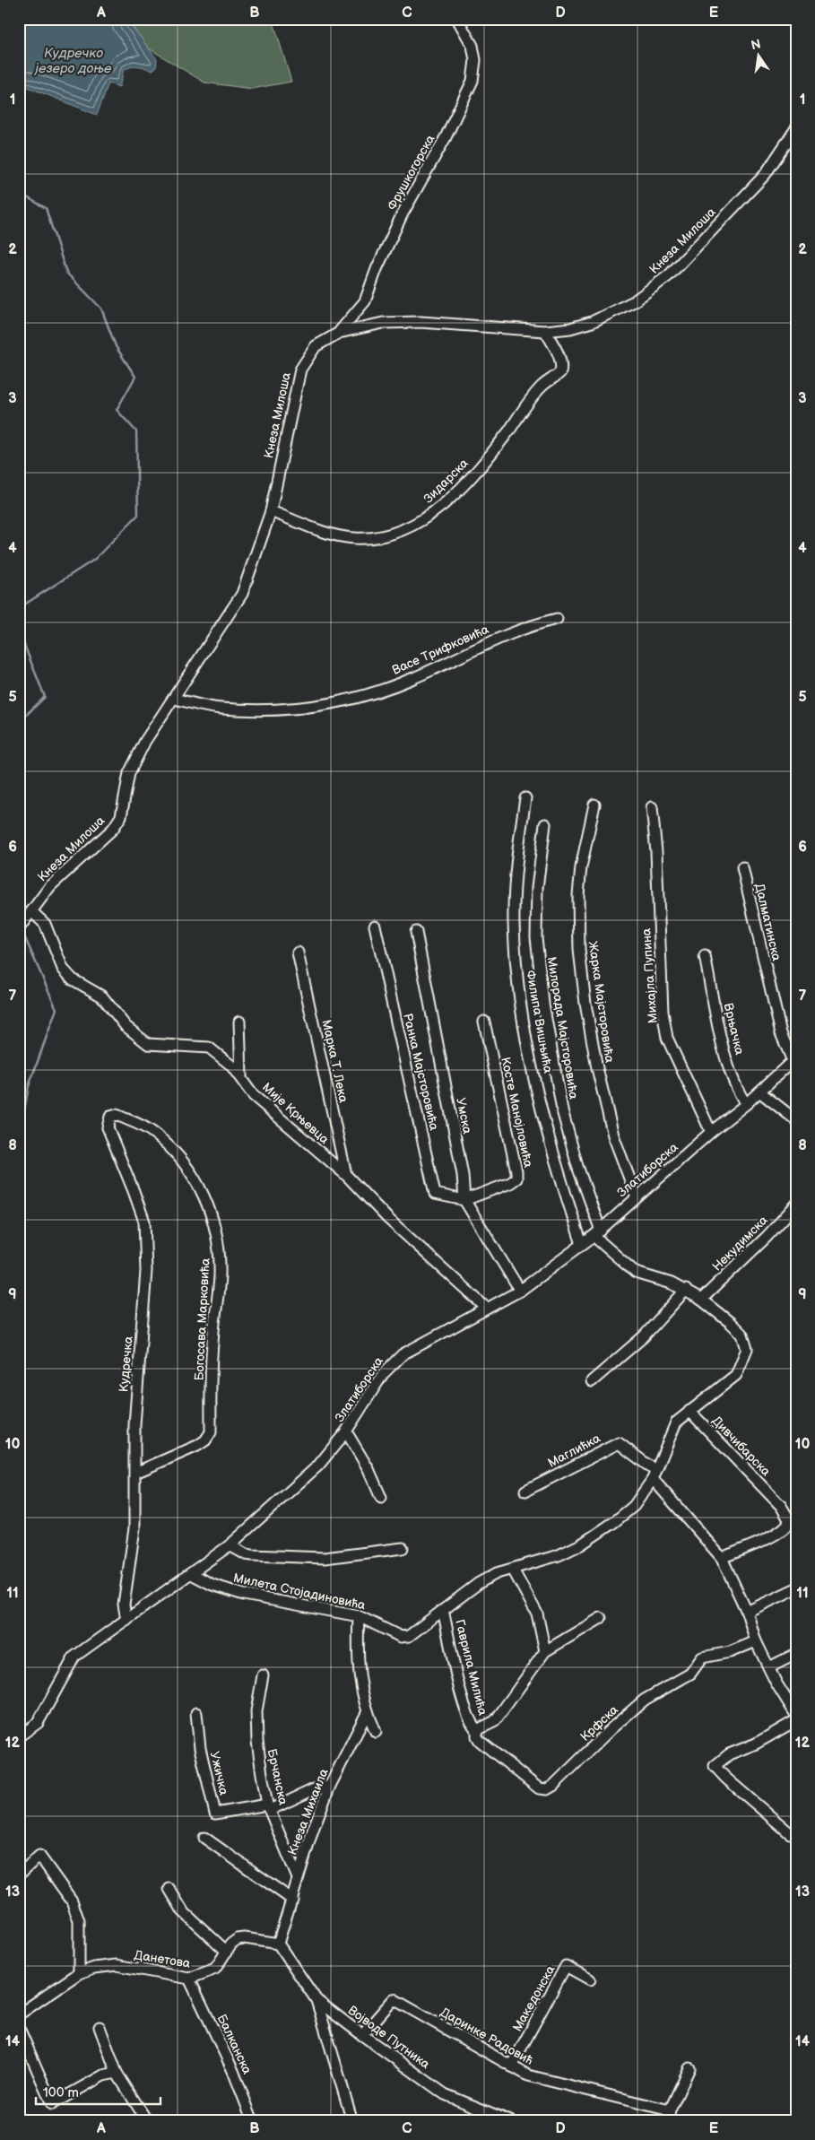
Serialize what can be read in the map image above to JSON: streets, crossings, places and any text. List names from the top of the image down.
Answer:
{
  "streets": {
    "street": [
      "Фрушкогорска",
      "Кнеза Милоша",
      "Зидарска",
      "Васе Трифковића",
      "Далматинска",
      "Михајла Пупина",
      "Жарка Мајсторовића",
      "Филипа Вишњића",
      "Милорада Мајсторовића",
      "Врњачка",
      "Марка Т. Лека",
      "Ранка Мајсторовића",
      "Косте Манојловића",
      "Мије Крњевца",
      "Умска",
      "Златиборска",
      "Некудимска",
      "Богосава Марковића",
      "Кудречка",
      "Дивчибарска",
      "Маглићка",
      "Милета Стојадиновића",
      "Гаврила Милића",
      "Крфска",
      "Ужичка",
      "Брчанска",
      "Кнеза Михаила",
      "Данетова",
      "Македонска",
      "Даринке Радовић",
      "Војводе Путника",
      "Балканска"
    ]
  },
  "crossings": [
    ["Фрушкогорска", "Кнеза Милоша"],
    ["Кнеза Милоша", "Зидарска"],
    ["Кнеза Милоша", "Васе Трифковића"],
    ["Кнеза Милоша", "Мије Крњевца"],
    ["Далматинска", "Златиборска"],
    ["Михајла Пупина", "Златиборска"],
    ["Жарка Мајсторовића", "Златиборска"],
    ["Филипа Вишњића", "Златиборска"],
    ["Милорада Мајсторовића", "Златиборска"],
    ["Врњачка", "Златиборска"],
    ["Марка Т. Лека", "Мије Крњевца"],
    ["Ранка Мајсторовића", "Косте Манојловића"],
    ["Ранка Мајсторовића", "Умска"],
    ["Косте Манојловића", "Умска"],
    ["Мије Крњевца", "Златиборска"],
    ["Умска", "Златиборска"],
    ["Златиборска", "Кудречка"],
    ["Златиборска", "Милета Стојадиновића"],
    ["Богосава Марковића", "Кудречка"],
    ["Милета Стојадиновића", "Гаврила Милића"],
    ["Гаврила Милића", "Крфска"],
    ["Ужичка", "Брчанска"],
    ["Брчанска", "Кнеза Михаила"],
    ["Данетова", "Војводе Путника"],
    ["Данетова", "Балканска"],
    ["Македонска", "Даринке Радовић"],
    ["Даринке Радовић", "Војводе Путника"]
  ],
  "water": ["Кудречко језеро доње"],
  "scale_bar": "100 m",
  "north": "top",
  "grid": {
    "columns": [
      "A",
      "B",
      "C",
      "D",
      "E"
    ],
    "rows": [
      "1",
      "2",
      "3",
      "4",
      "5",
      "6",
      "7",
      "8",
      "9",
      "10",
      "11",
      "12",
      "13",
      "14"
    ]
  }
}
